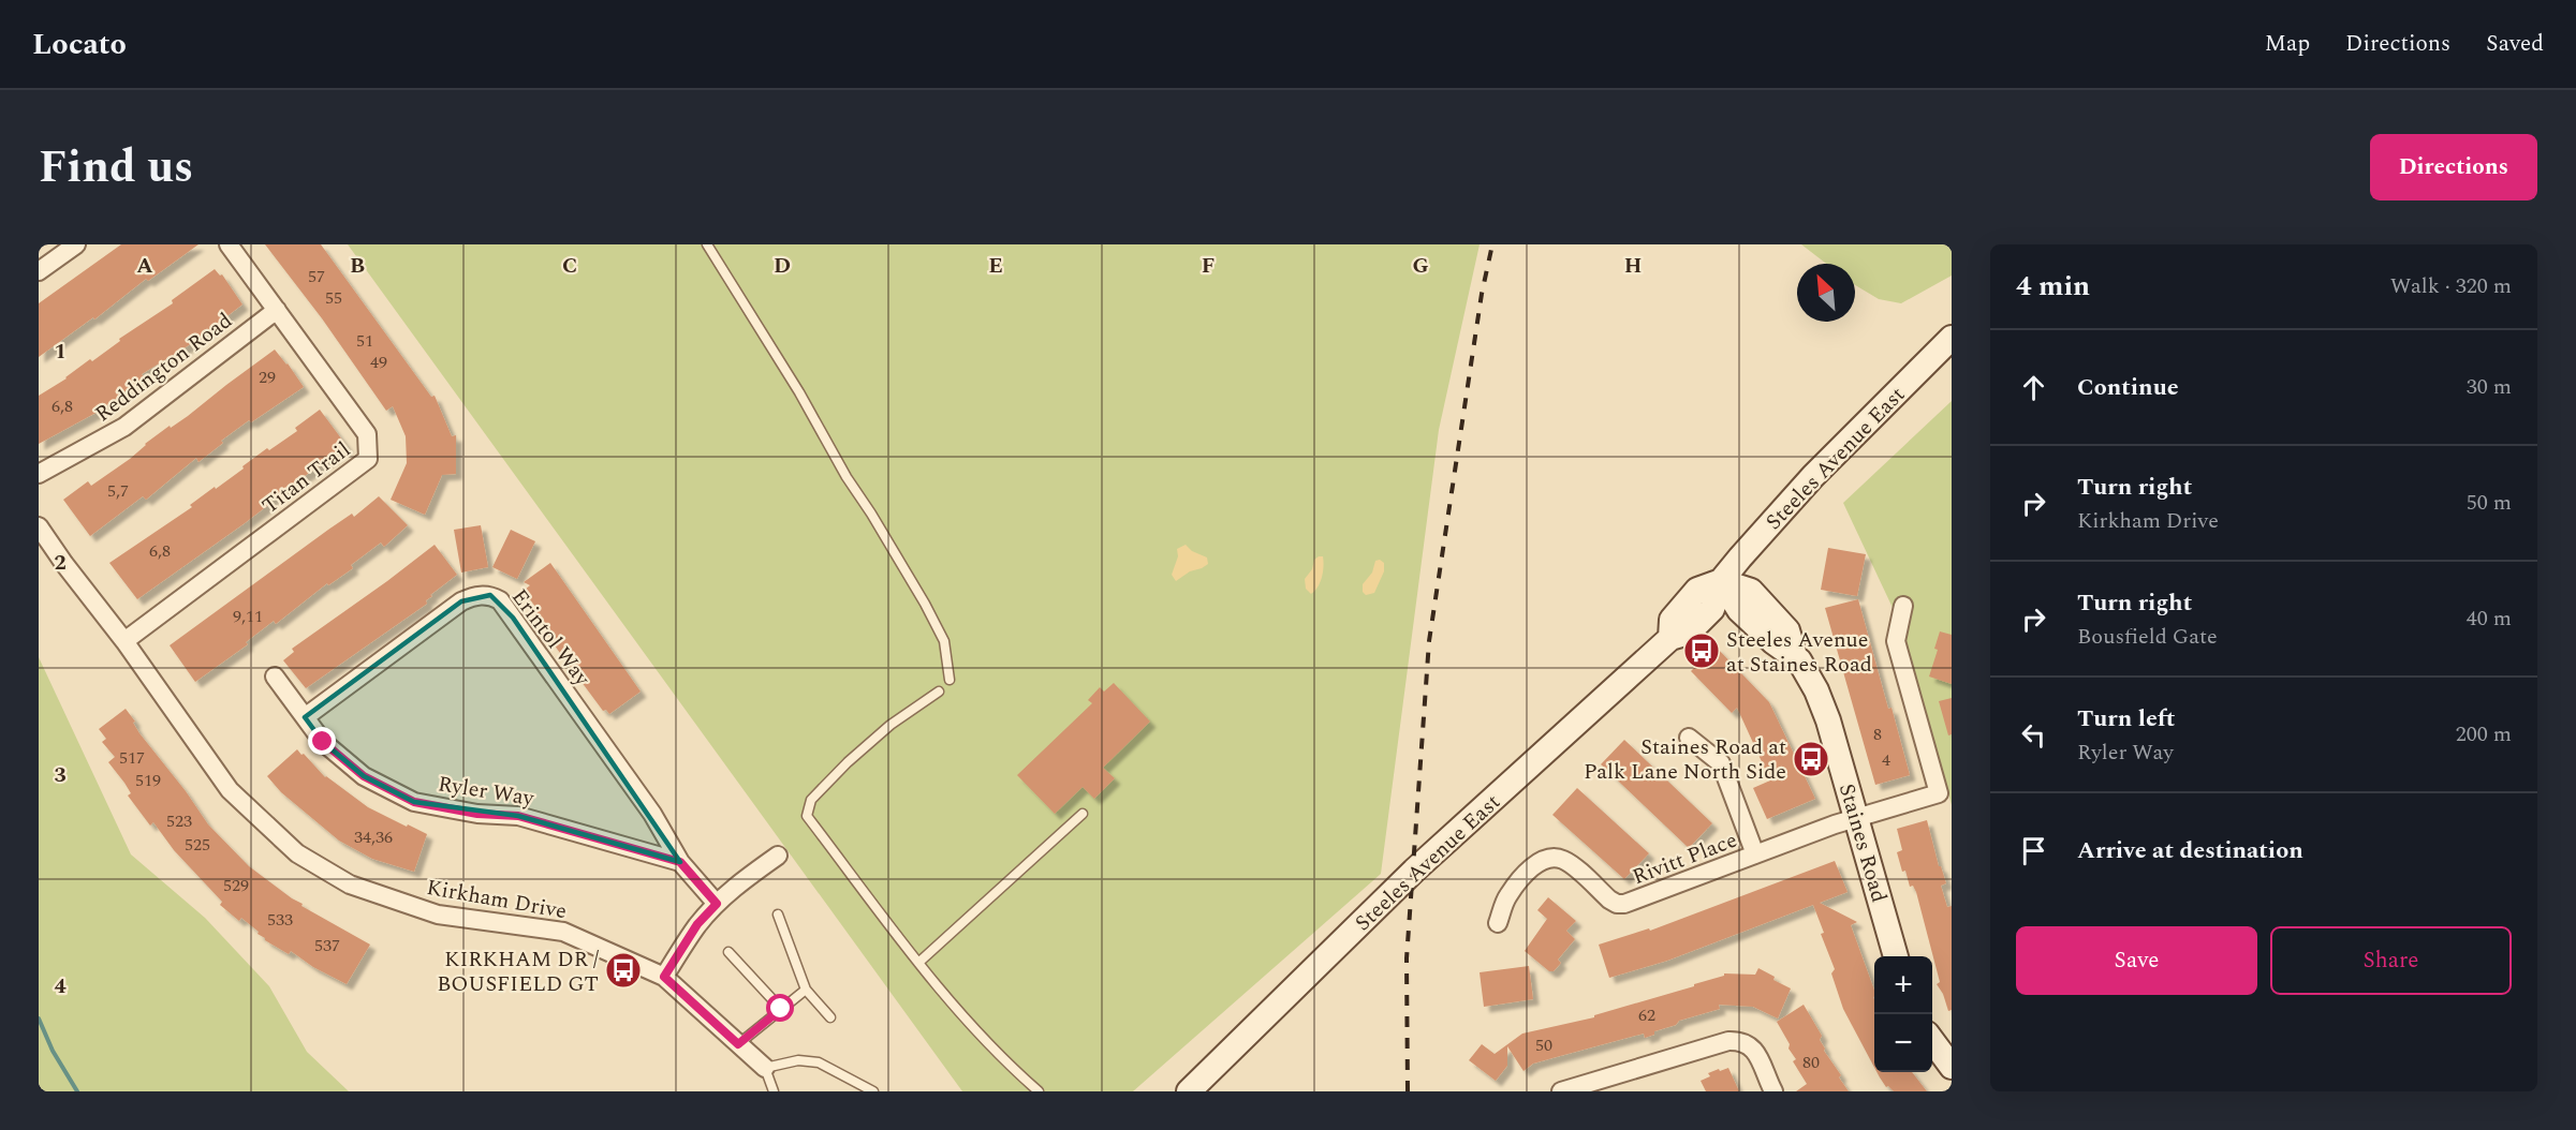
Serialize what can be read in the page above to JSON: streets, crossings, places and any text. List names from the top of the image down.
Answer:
{
  "streets": {
    "main road": ["Steeles Avenue East", "Staines Road"],
    "street": [
      "Reddington Road",
      "Titan Trail",
      "Erintol Way",
      "Ryler Way",
      "Rivitt Place",
      "Kirkham Drive"
    ]
  },
  "crossings": [
    ["Reddington Road", "Titan Trail"],
    ["Steeles Avenue East", "Staines Road"],
    ["Titan Trail", "Kirkham Drive"],
    ["Erintol Way", "Ryler Way"],
    ["Staines Road", "Rivitt Place"]
  ],
  "places": {
    "bus stop": ["Steeles Avenue at Staines Road", "Staines Road at Palk Lane North Side", "KIRKHAM DR / BOUSFIELD GT"]
  },
  "house_numbers": [
    "57",
    "55",
    "51",
    "49",
    "29",
    "6,8",
    "5,7",
    "6,8",
    "9,11",
    "8",
    "517",
    "4",
    "519",
    "523",
    "34,36",
    "525",
    "529",
    "533",
    "537",
    "62",
    "50",
    "80"
  ],
  "north": "top left",
  "page": {
    "header": "Locato",
    "nav": ["Map", "Directions", "Saved"],
    "title": "Find us",
    "buttons": [
      "Directions",
      ["Save", "Share"]
    ],
    "heading": ["4 min", "Walk · 320 m"],
    "list": [
      ["Continue", "30 m"],
      ["Turn right", "Kirkham Drive", "50 m"],
      ["Turn right", "Bousfield Gate", "40 m"],
      ["Turn left", "Ryler Way", "200 m"],
      "Arrive at destination"
    ],
    "map_buttons": ["+", "−"]
  },
  "grid": {
    "columns": [
      "A",
      "B",
      "C",
      "D",
      "E",
      "F",
      "G",
      "H"
    ],
    "rows": [
      "1",
      "2",
      "3",
      "4"
    ]
  }
}
